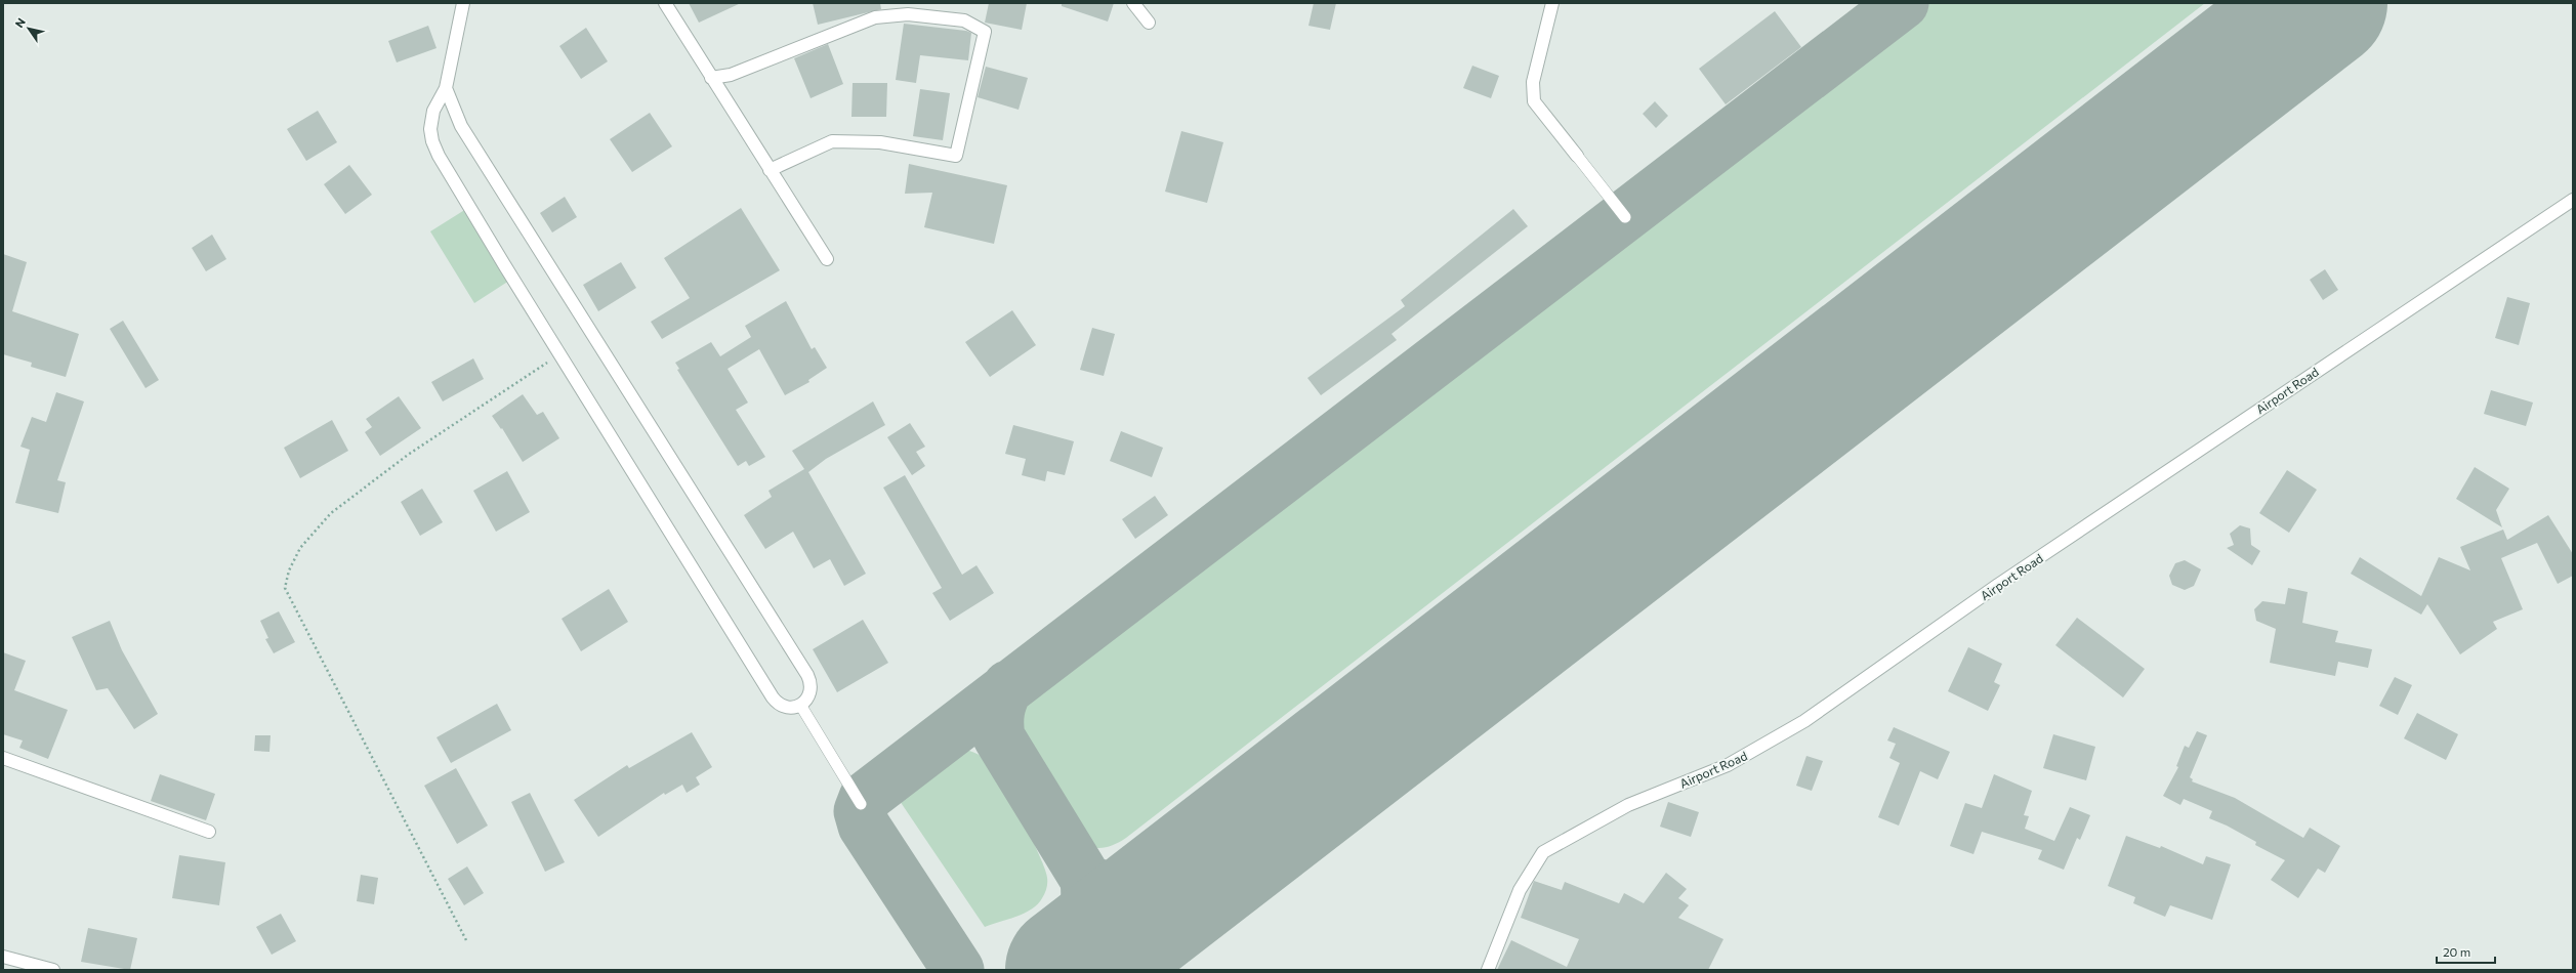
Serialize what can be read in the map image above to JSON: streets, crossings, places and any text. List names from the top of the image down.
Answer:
{
  "streets": {
    "street": ["Airport Road"]
  },
  "scale_bar": "20 m",
  "north": "top left"
}
